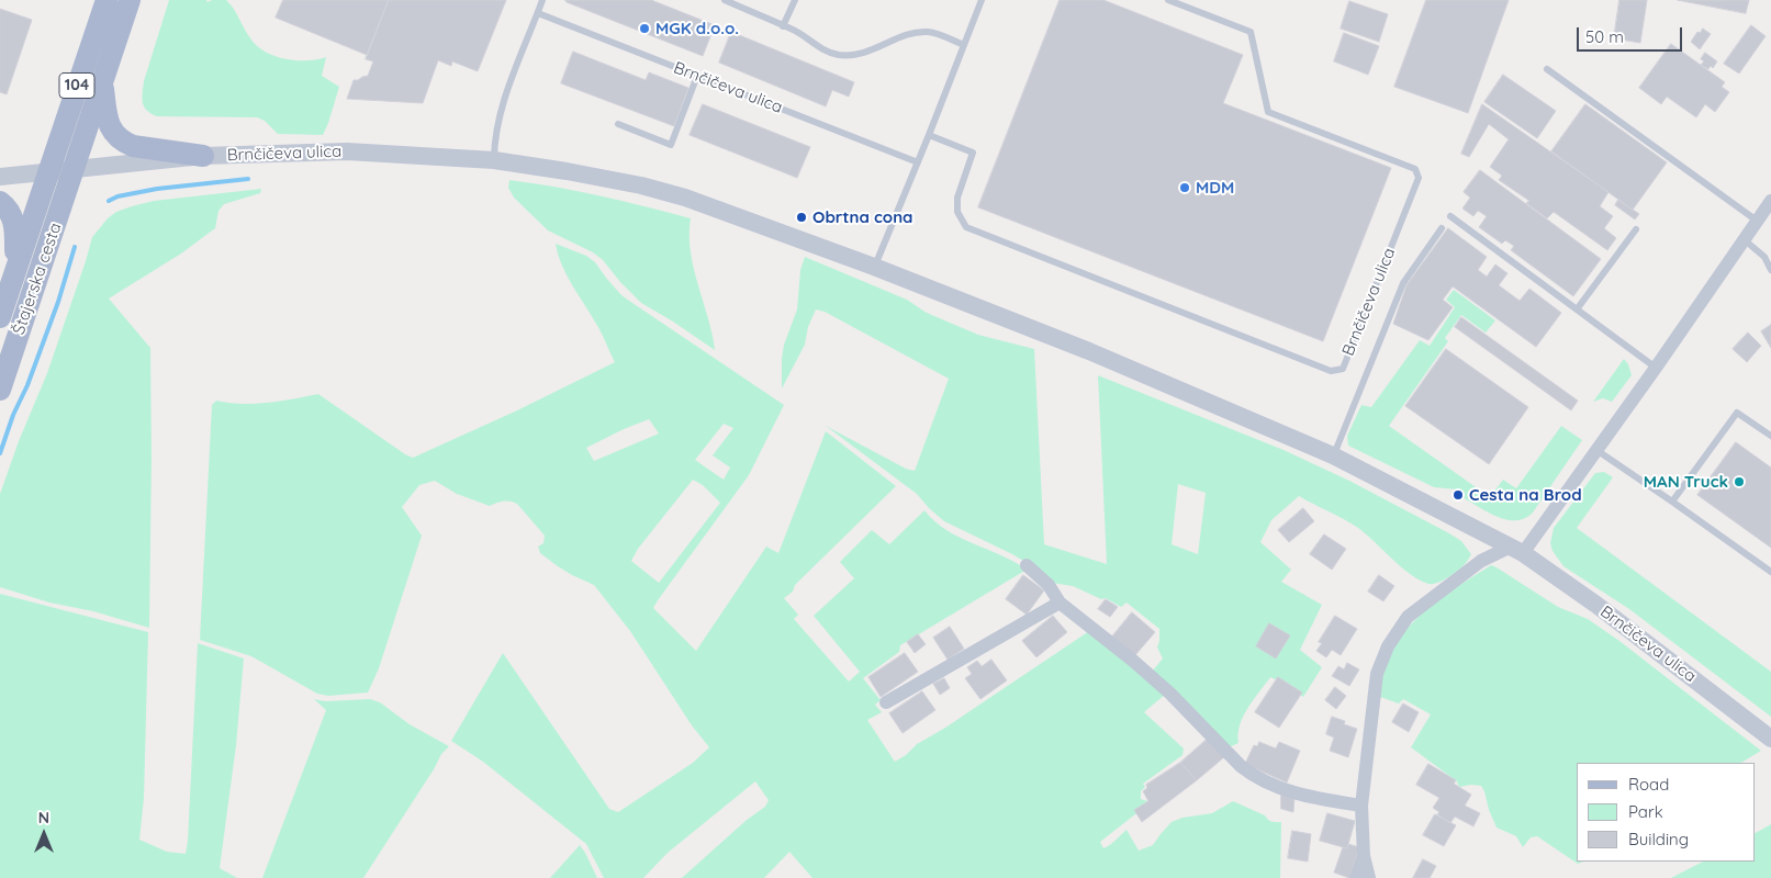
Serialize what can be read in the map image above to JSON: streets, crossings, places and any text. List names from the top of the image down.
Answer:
{
  "streets": {
    "main road": ["104", "Štajerska cesta"],
    "street": ["Brnčičeva ulica"]
  },
  "crossings": [
    ["Brnčičeva ulica", "Štajerska cesta"]
  ],
  "places": [
    "MGK d.o.o.",
    "MDM",
    "Obrtna cona",
    "MAN Truck",
    "Cesta na Brod"
  ],
  "legend": ["Road", "Park", "Building"],
  "scale_bar": "50 m",
  "north": "top"
}
